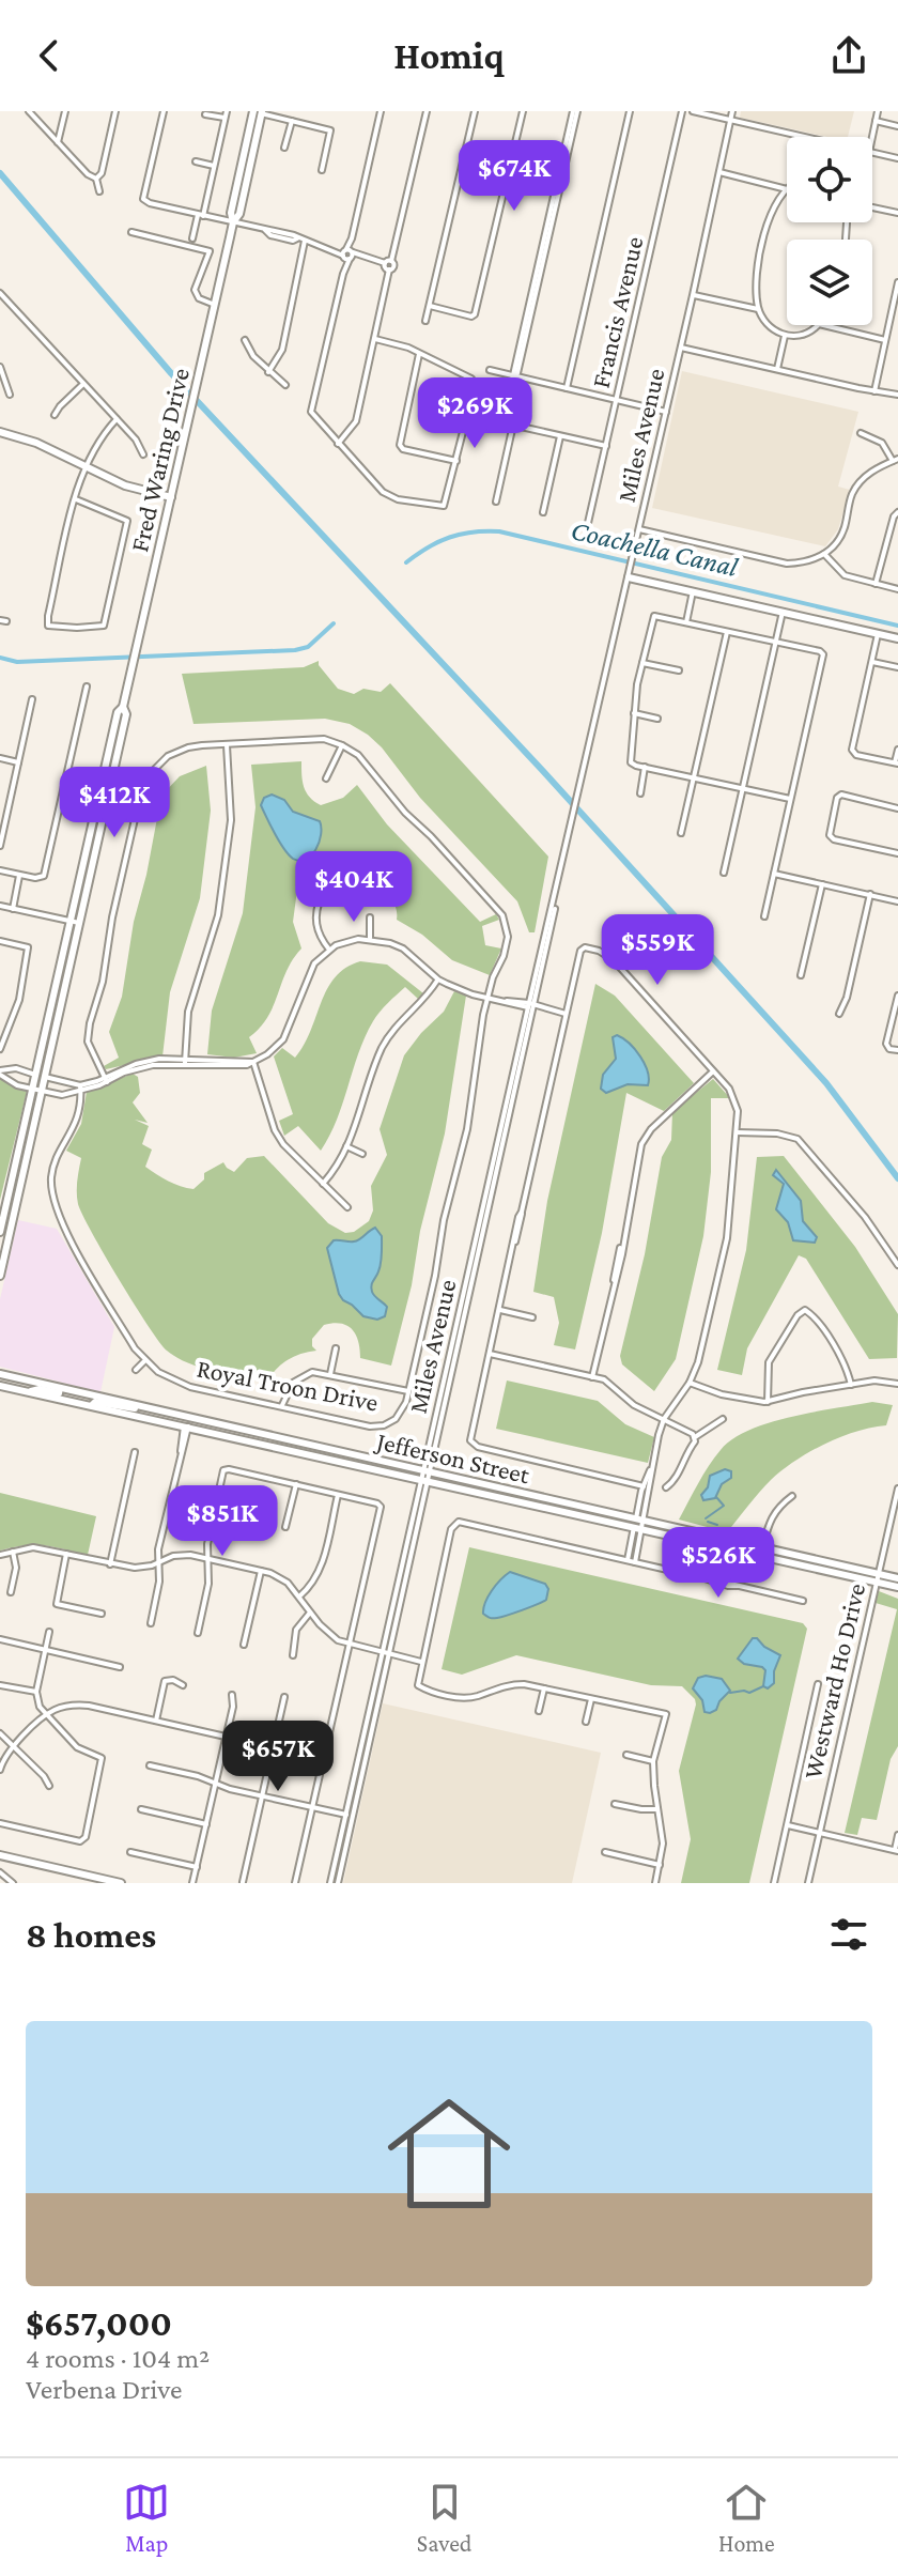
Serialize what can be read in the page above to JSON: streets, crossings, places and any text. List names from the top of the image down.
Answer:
{
  "streets": {
    "main road": ["Fred Waring Drive", "Jefferson Street"],
    "street": [
      "Francis Avenue",
      "Miles Avenue",
      "Royal Troon Drive",
      "Westward Ho Drive"
    ]
  },
  "crossings": [
    ["Miles Avenue", "Jefferson Street"],
    ["Jefferson Street", "Westward Ho Drive"]
  ],
  "water": ["Coachella Canal"],
  "page": {
    "header": "Homiq",
    "price": [
      "$674K",
      "$269K",
      "$412K",
      "$404K",
      "$559K",
      "$851K",
      "$526K",
      "$657K"
    ],
    "heading": "8 homes",
    "list": [
      {
        "name": "$657,000",
        "note": "4 rooms · 104 m² · Verbena Drive"
      }
    ],
    "tabs": ["Map", "Saved", "Home"]
  }
}
